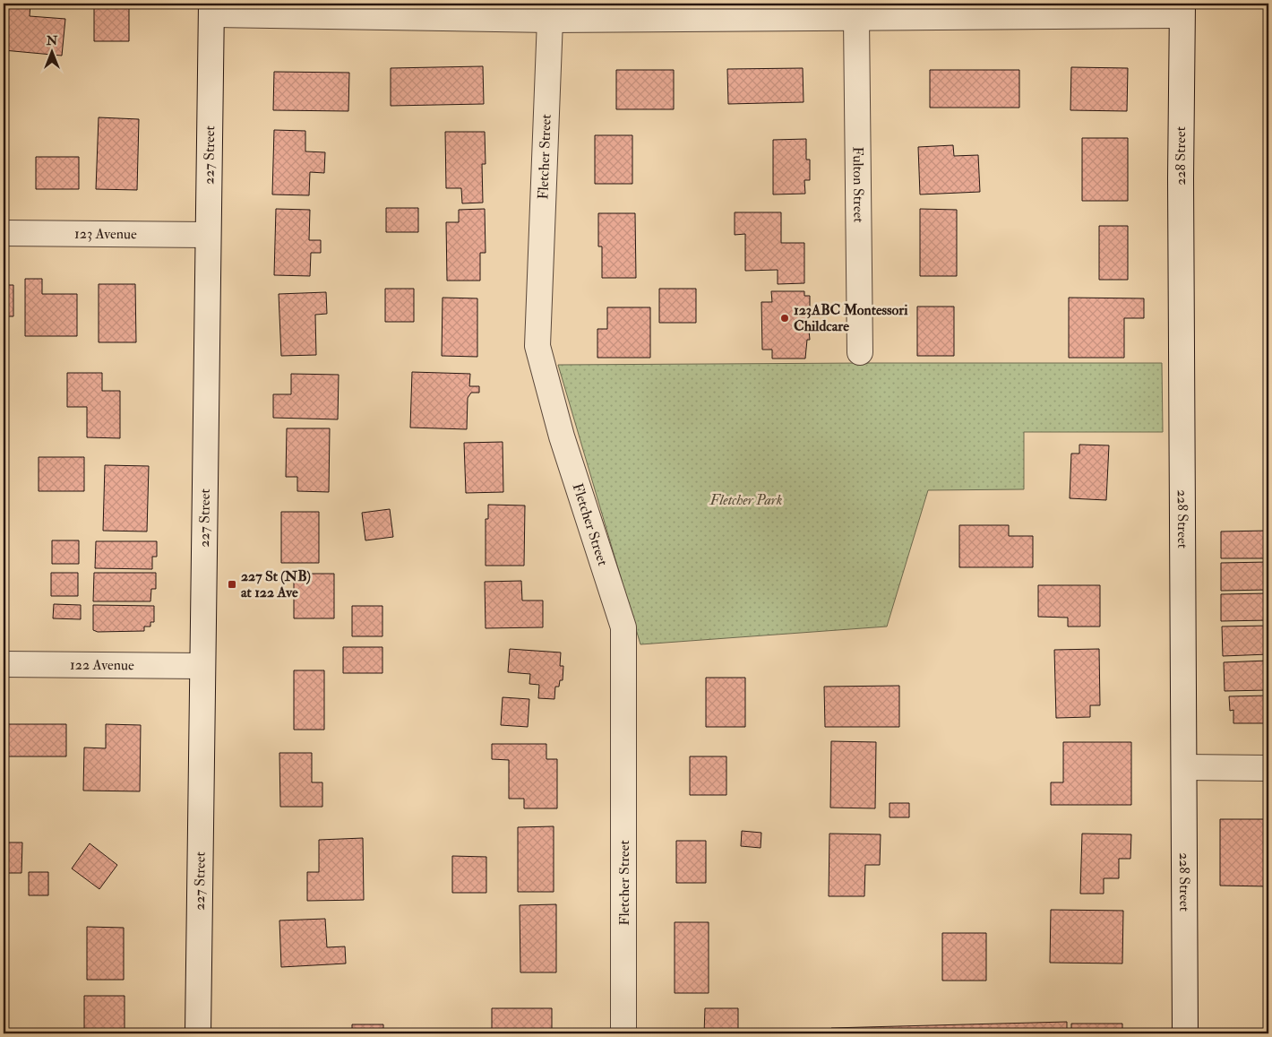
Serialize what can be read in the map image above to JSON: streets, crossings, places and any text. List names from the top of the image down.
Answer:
{
  "streets": {
    "street": [
      "227 Street",
      "228 Street",
      "Fletcher Street",
      "Fulton Street",
      "123 Avenue",
      "122 Avenue"
    ]
  },
  "crossings": [
    ["227 Street", "123 Avenue"],
    ["227 Street", "122 Avenue"]
  ],
  "parks": ["Fletcher Park"],
  "places": {
    "other": ["123ABC Montessori Childcare"],
    "transit": ["227 St (NB) at 122 Ave"]
  },
  "north": "top"
}
